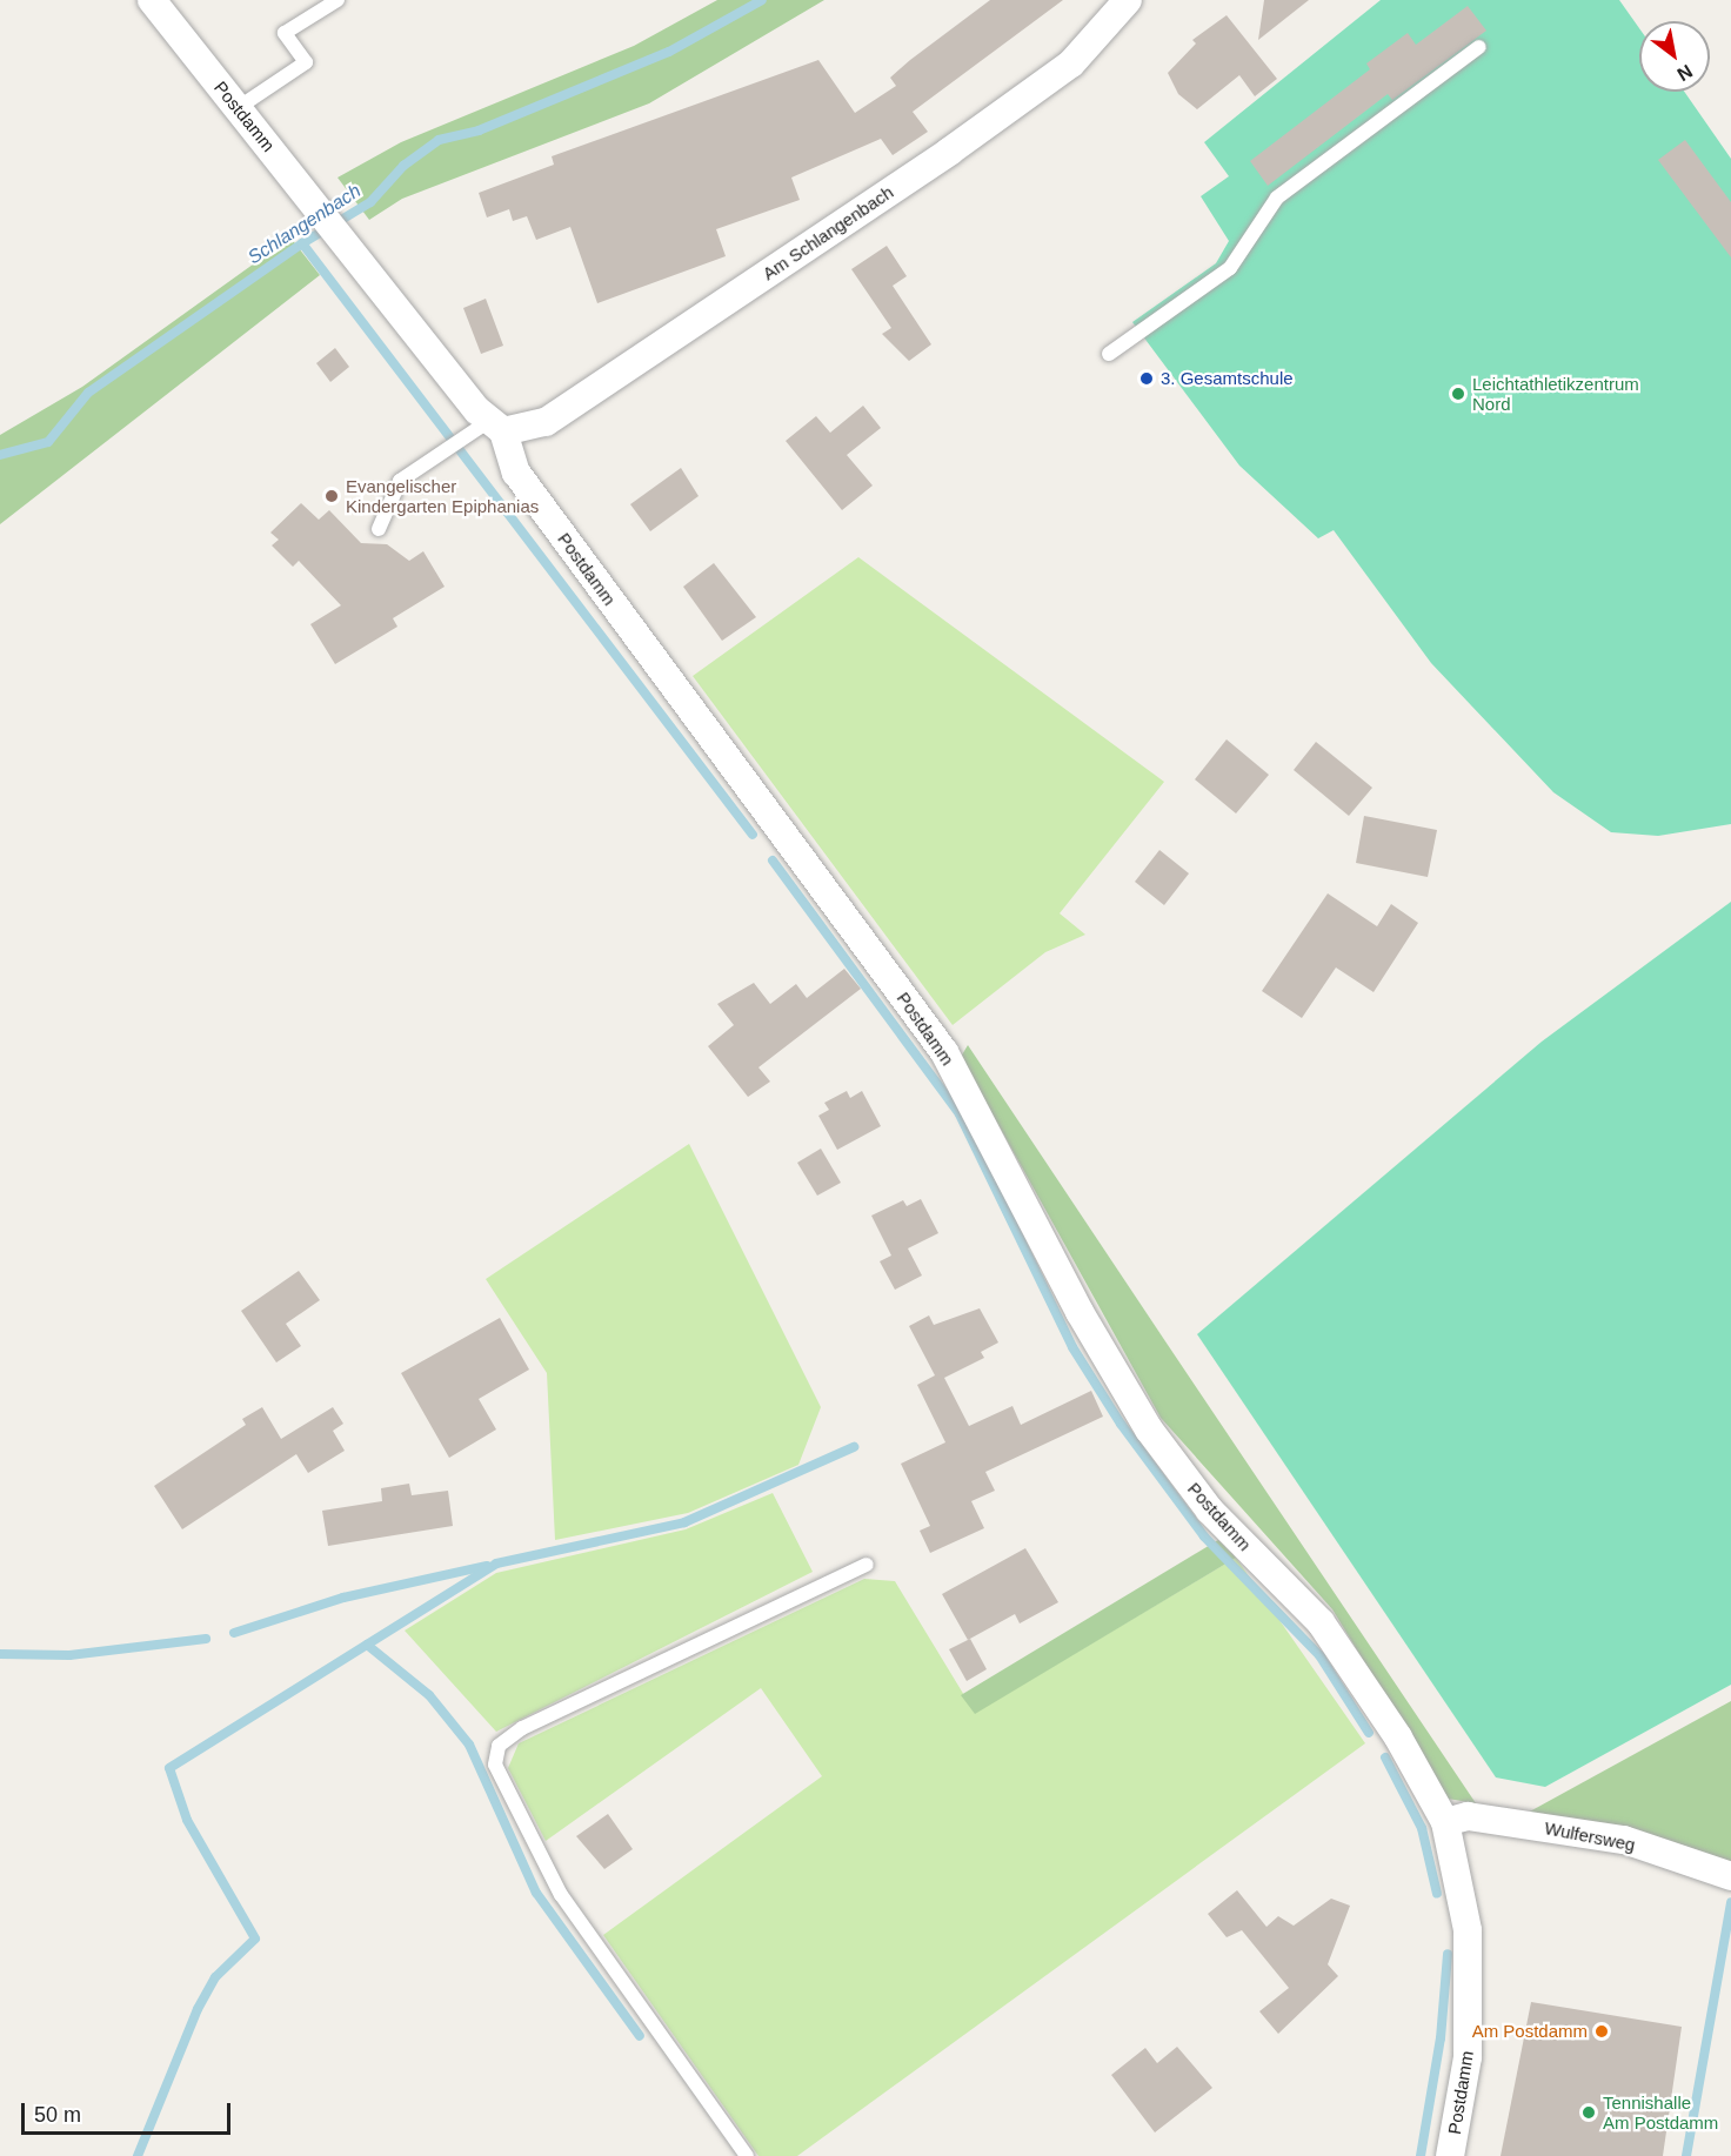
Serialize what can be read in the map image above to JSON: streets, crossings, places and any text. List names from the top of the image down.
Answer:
{
  "streets": {
    "street": ["Postdamm", "Am Schlangenbach", "Wulfersweg"]
  },
  "crossings": [
    ["Postdamm", "Am Schlangenbach"],
    ["Postdamm", "Wulfersweg"]
  ],
  "water": ["Schlangenbach"],
  "places": [
    "3. Gesamtschule",
    "Leichtathletikzentrum Nord",
    "Evangelischer Kindergarten Epiphanias",
    "Am Postdamm",
    "Tennishalle Am Postdamm"
  ],
  "scale_bar": "50 m",
  "north": "bottom right"
}
